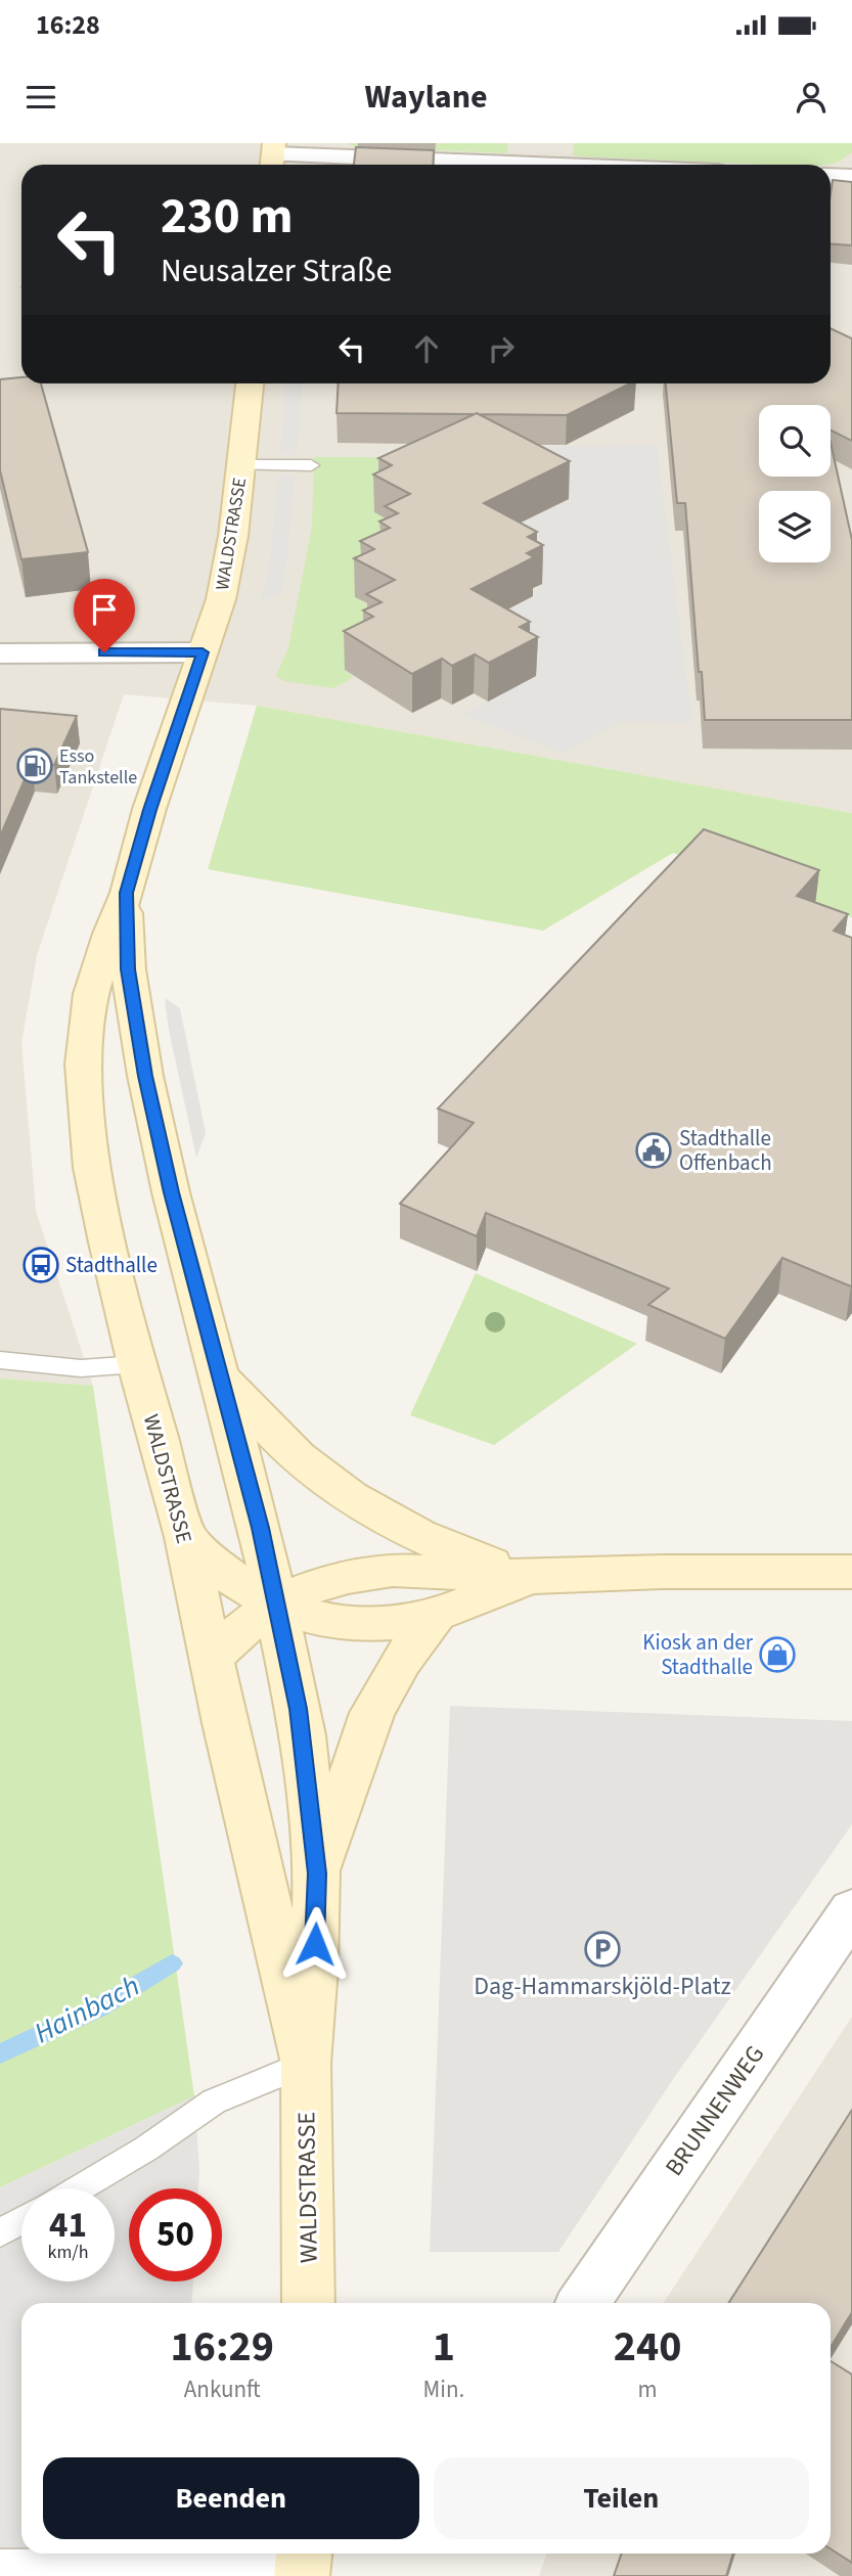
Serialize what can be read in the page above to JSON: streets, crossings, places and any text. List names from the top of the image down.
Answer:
{
  "streets": {
    "main road": ["WALDSTRASSE"],
    "street": ["BRUNNENWEG"]
  },
  "water": ["Hainbach"],
  "places": {
    "fuel station": ["Esso Tankstelle"],
    "public building": ["Stadthalle Offenbach"],
    "bus stop": ["Stadthalle"],
    "shop": ["Kiosk an der Stadthalle"],
    "parking": ["Dag-Hammarskjöld-Platz"]
  },
  "page": {
    "status": "16:28",
    "header": "Waylane",
    "turn": ["230 m", "Neusalzer Straße"],
    "speed": "41 km/h",
    "limit": "50",
    "eta": [
      "16:29",
      "Ankunft",
      "1",
      "Min.",
      "240",
      "m"
    ],
    "buttons": ["Beenden", "Teilen"]
  }
}
